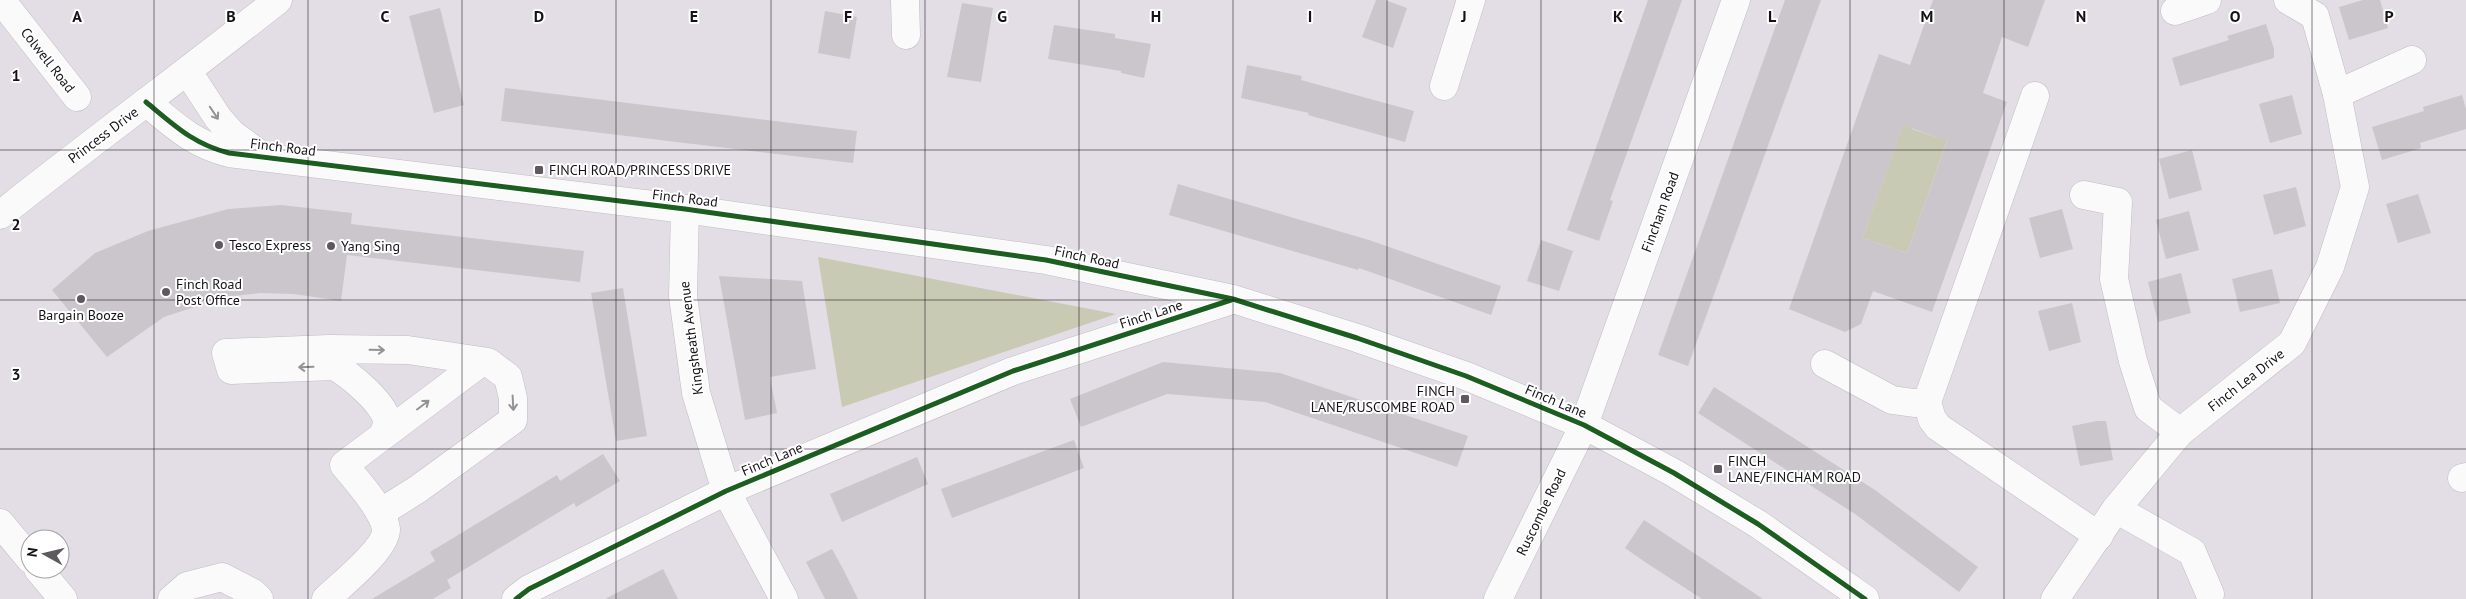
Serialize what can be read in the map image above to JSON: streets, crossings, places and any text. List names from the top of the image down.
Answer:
{
  "streets": {
    "street": [
      "Colwell Road",
      "Princess Drive",
      "Finch Road",
      "Fincham Road",
      "Finch Lane",
      "Kingsheath Avenue",
      "Finch Lea Drive",
      "Ruscombe Road"
    ]
  },
  "crossings": [
    ["Princess Drive", "Finch Road"],
    ["Finch Road", "Finch Lane"],
    ["Finch Road", "Kingsheath Avenue"],
    ["Fincham Road", "Finch Lane"],
    ["Fincham Road", "Ruscombe Road"],
    ["Finch Lane", "Kingsheath Avenue"],
    ["Finch Lane", "Ruscombe Road"]
  ],
  "places": {
    "transit": ["FINCH ROAD/PRINCESS DRIVE", "FINCH LANE/RUSCOMBE ROAD", "FINCH LANE/FINCHAM ROAD"],
    "other": [
      "Tesco Express",
      "Yang Sing",
      "Finch Road Post Office",
      "Bargain Booze"
    ]
  },
  "north": "left",
  "grid": {
    "columns": [
      "A",
      "B",
      "C",
      "D",
      "E",
      "F",
      "G",
      "H",
      "I",
      "J",
      "K",
      "L",
      "M",
      "N",
      "O",
      "P"
    ],
    "rows": ["1", "2", "3"]
  }
}
